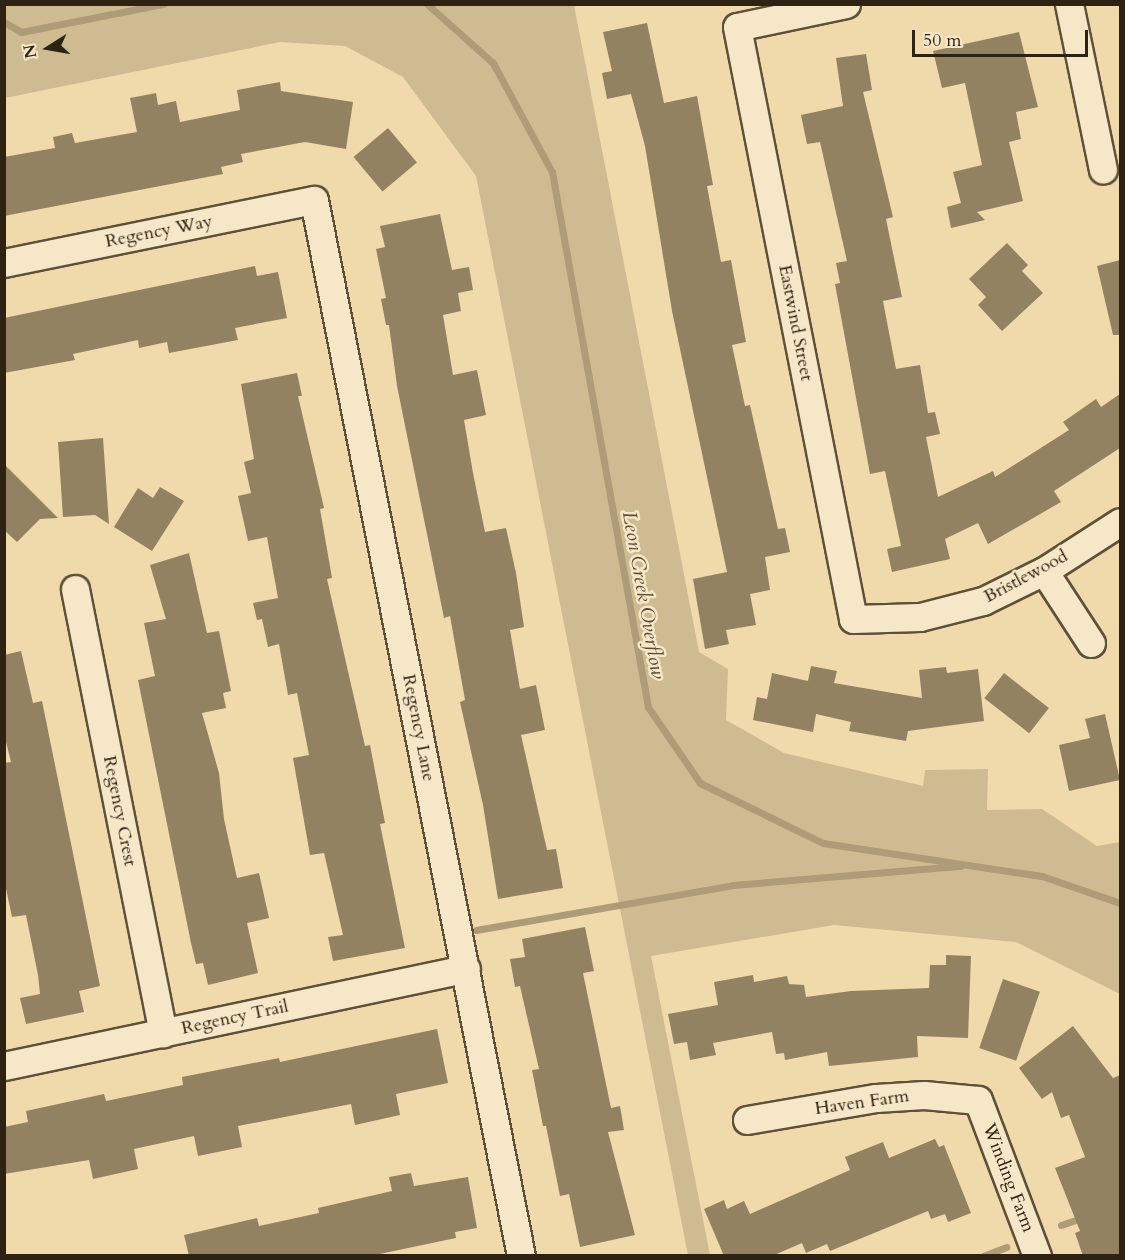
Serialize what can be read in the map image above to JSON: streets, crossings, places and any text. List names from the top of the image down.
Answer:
{
  "streets": {
    "street": [
      "Regency Way",
      "Eastwind Street",
      "Bristlewood",
      "Regency Lane",
      "Regency Crest",
      "Regency Trail",
      "Haven Farm",
      "Winding Farm"
    ]
  },
  "crossings": [
    ["Regency Way", "Regency Lane"],
    ["Eastwind Street", "Bristlewood"],
    ["Regency Lane", "Regency Trail"],
    ["Regency Crest", "Regency Trail"],
    ["Haven Farm", "Winding Farm"]
  ],
  "water": ["Leon Creek Overflow"],
  "scale_bar": "50 m",
  "north": "left"
}
